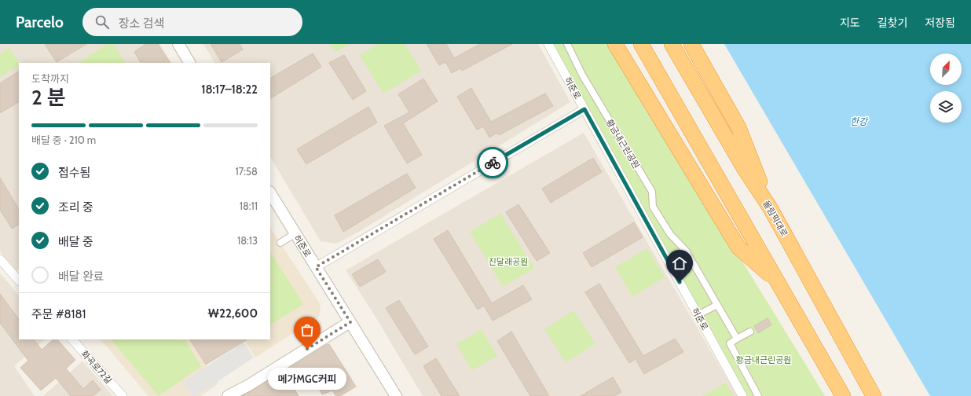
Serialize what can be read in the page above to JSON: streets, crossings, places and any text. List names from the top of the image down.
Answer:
{
  "streets": {
    "highway": ["올림픽대로"],
    "street": ["허준로", "황금내근린공원", "화곡로72길"]
  },
  "water": ["한강"],
  "parks": ["진달래공원", "황금내근린공원"],
  "places": ["메가MGC커피"],
  "north": "top right",
  "page": {
    "header": "Parcelo",
    "search": "장소 검색",
    "nav": ["지도", "길찾기", "저장됨"],
    "heading": ["2 분", "도착까지", "18:17–18:22"],
    "panel": ["주문 #8181", "₩22,600"],
    "bar": "배달 중 · 210 m",
    "list": [
      ["접수됨", "17:58"],
      ["조리 중", "18:11"],
      ["배달 중", "18:13"],
      "배달 완료"
    ],
    "bubble": "메가MGC커피"
  }
}
